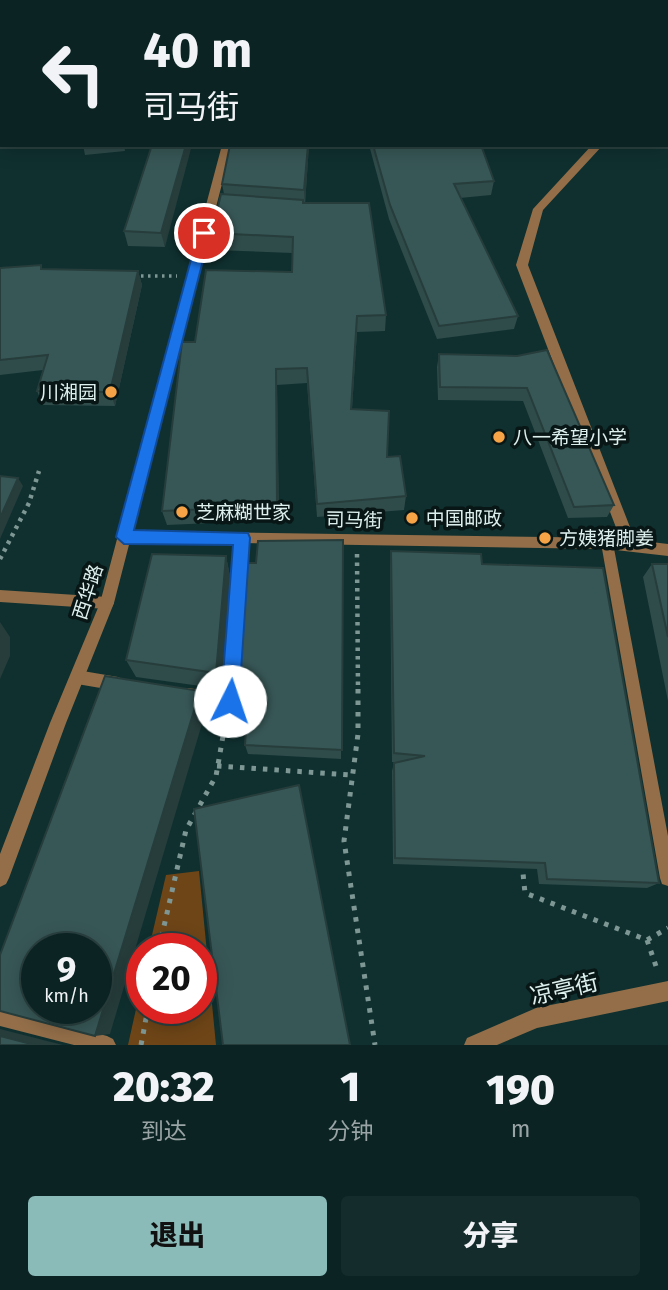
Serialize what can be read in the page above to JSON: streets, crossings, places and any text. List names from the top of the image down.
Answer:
{
  "streets": {
    "street": ["司马街", "西华路", "凉亭街"]
  },
  "crossings": [
    ["司马街", "西华路"]
  ],
  "places": [
    "川湘园",
    "八一希望小学",
    "芝麻糊世家",
    "中国邮政",
    "方姨猪脚姜"
  ],
  "page": {
    "turn": ["40 m", "司马街"],
    "speed": "9 km/h",
    "limit": "20",
    "eta": [
      "20:32",
      "到达",
      "1",
      "分钟",
      "190",
      "m"
    ],
    "buttons": ["退出", "分享"]
  }
}
